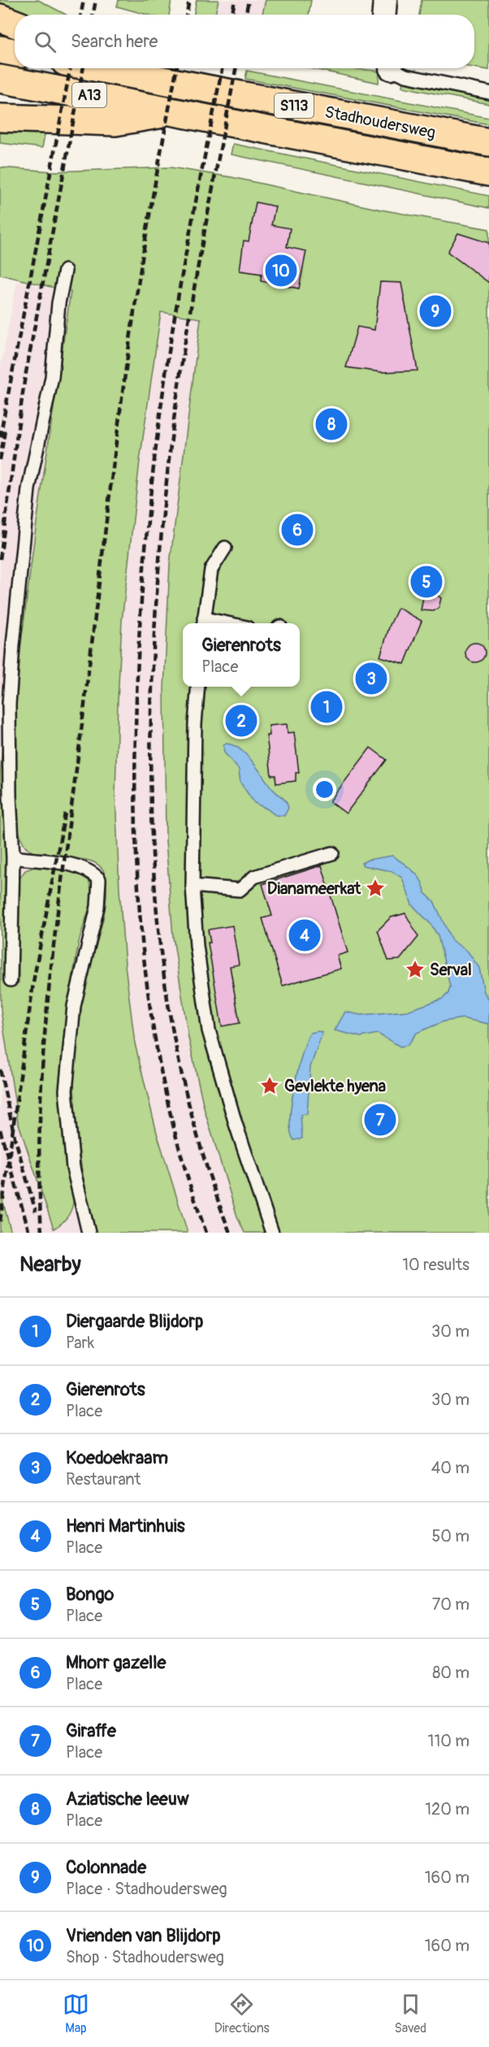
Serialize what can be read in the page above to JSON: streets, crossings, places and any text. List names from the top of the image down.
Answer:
{
  "streets": {
    "main road": ["A13", "S113", "Stadhoudersweg"]
  },
  "places": {
    "place": ["Dianameerkat", "Serval", "Gevlekte hyena"]
  },
  "page": {
    "search": "Search here",
    "pins": [
      "10",
      "9",
      "8",
      "6",
      "5",
      "3",
      "1",
      "2",
      "4",
      "7"
    ],
    "popup": ["Gierenrots", "Place"],
    "heading": ["Nearby", "10 results"],
    "list": [
      {
        "mark": "1",
        "name": "Diergaarde Blijdorp",
        "note": "Park",
        "value": "30 m"
      },
      {
        "mark": "2",
        "name": "Gierenrots",
        "note": "Place",
        "value": "30 m"
      },
      {
        "mark": "3",
        "name": "Koedoekraam",
        "note": "Restaurant",
        "value": "40 m"
      },
      {
        "mark": "4",
        "name": "Henri Martinhuis",
        "note": "Place",
        "value": "50 m"
      },
      {
        "mark": "5",
        "name": "Bongo",
        "note": "Place",
        "value": "70 m"
      },
      {
        "mark": "6",
        "name": "Mhorr gazelle",
        "note": "Place",
        "value": "80 m"
      },
      {
        "mark": "7",
        "name": "Giraffe",
        "note": "Place",
        "value": "110 m"
      },
      {
        "mark": "8",
        "name": "Aziatische leeuw",
        "note": "Place",
        "value": "120 m"
      },
      {
        "mark": "9",
        "name": "Colonnade",
        "note": "Place · Stadhoudersweg",
        "value": "160 m"
      },
      {
        "mark": "10",
        "name": "Vrienden van Blijdorp",
        "note": "Shop · Stadhoudersweg",
        "value": "160 m"
      }
    ],
    "nav": ["Map", "Directions", "Saved"]
  }
}
